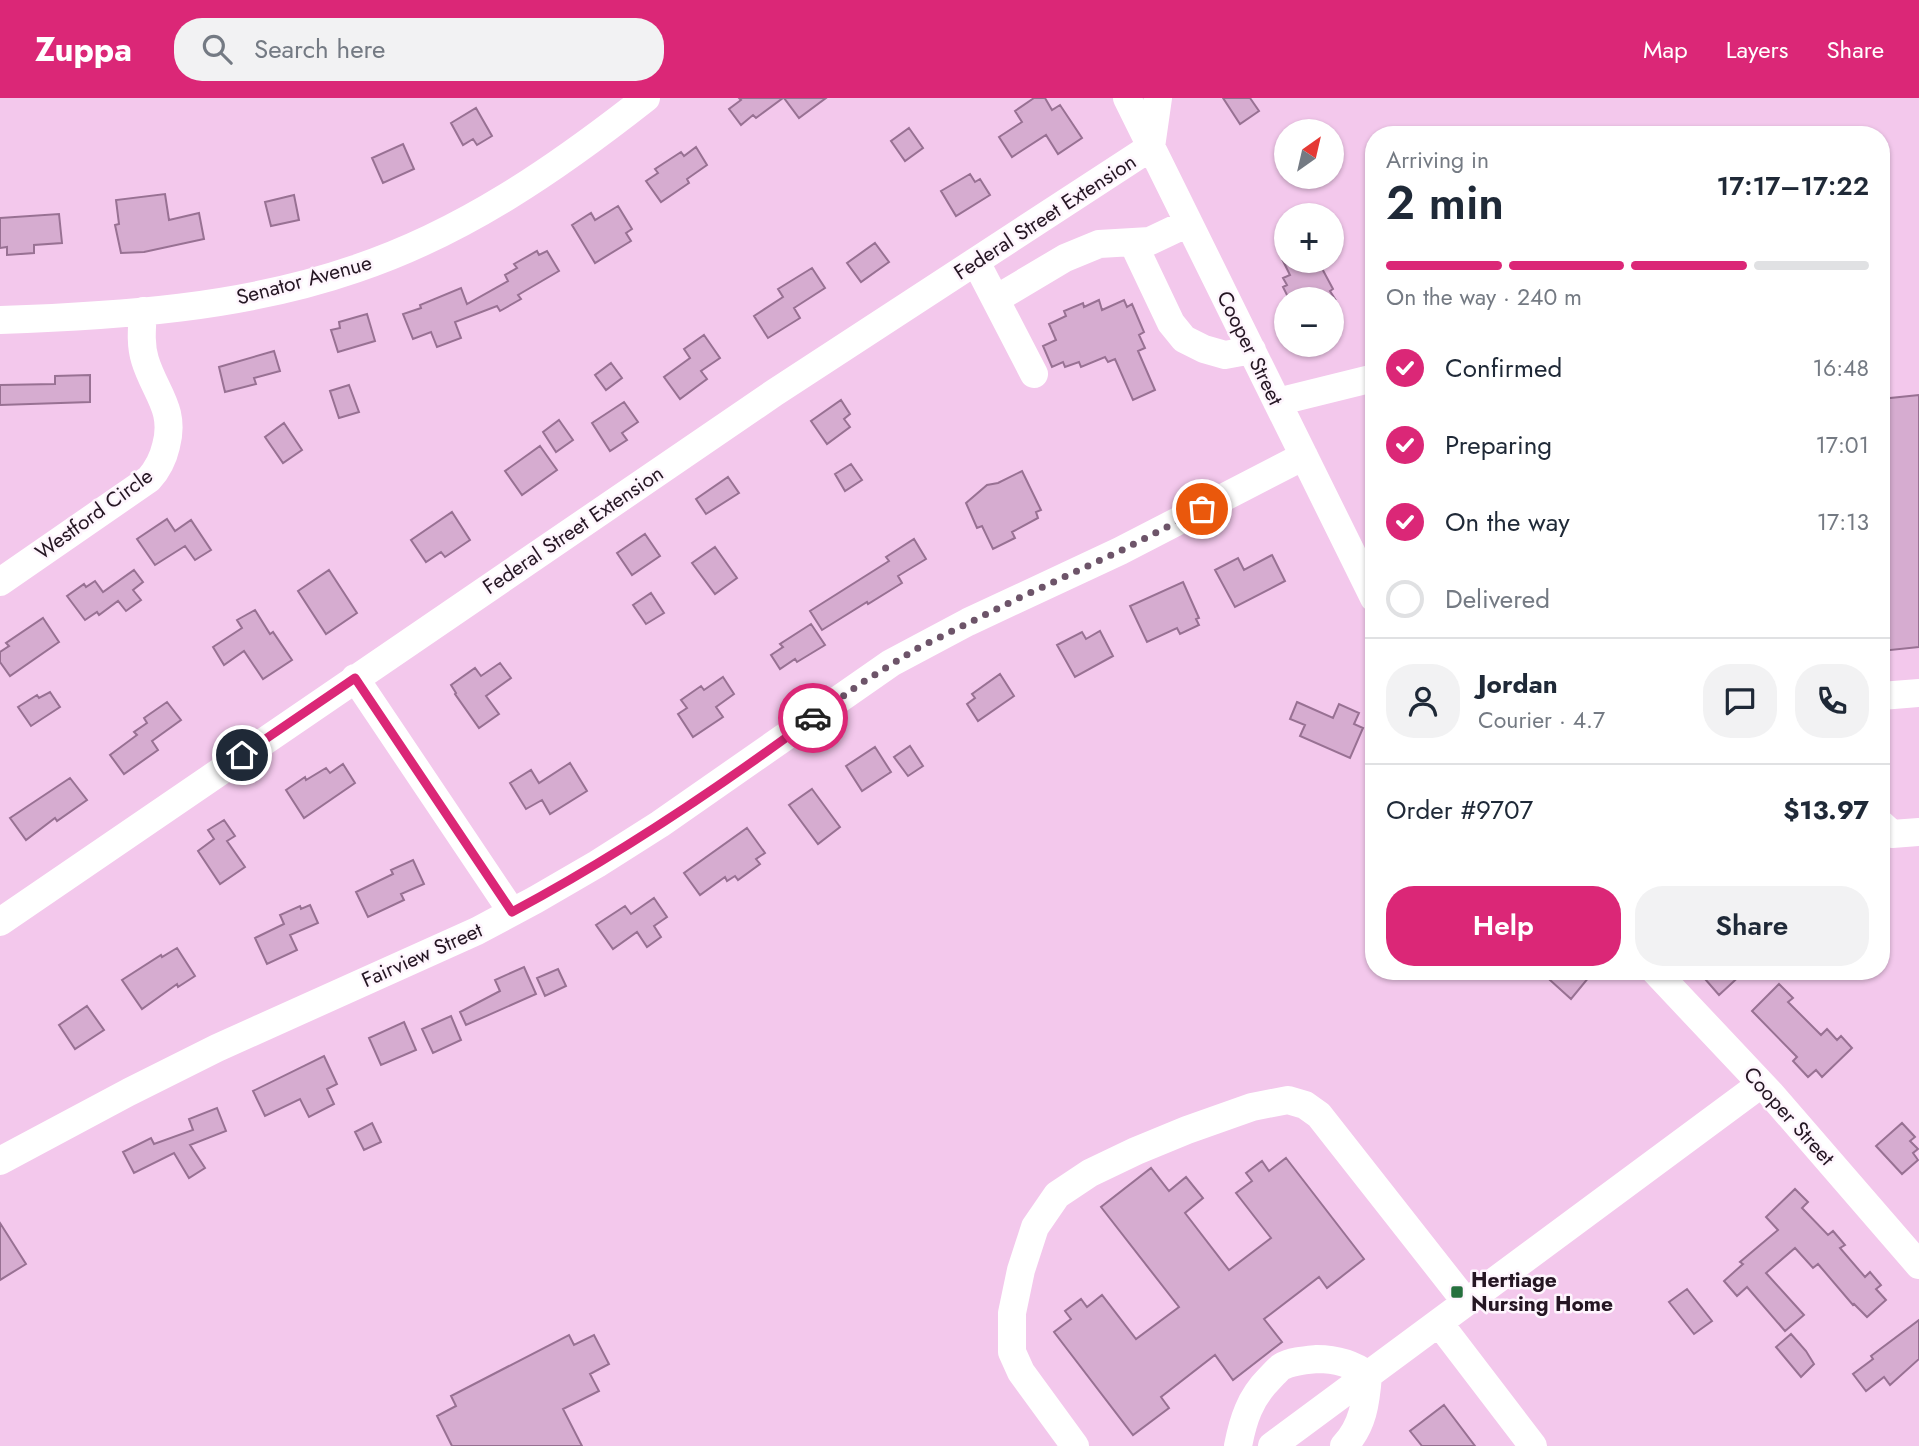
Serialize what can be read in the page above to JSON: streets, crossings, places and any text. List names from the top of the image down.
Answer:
{
  "streets": {
    "street": [
      "Federal Street Extension",
      "Senator Avenue",
      "Cooper Street",
      "Westford Circle",
      "Fairview Street"
    ]
  },
  "crossings": [
    ["Federal Street Extension", "Cooper Street"],
    ["Senator Avenue", "Westford Circle"],
    ["Cooper Street", "Fairview Street"]
  ],
  "places": {
    "transit": ["Hertiage Nursing Home"]
  },
  "north": "top right",
  "page": {
    "header": "Zuppa",
    "search": "Search here",
    "nav": ["Map", "Layers", "Share"],
    "map_buttons": ["+", "−"],
    "heading": ["2 min", "Arriving in", "17:17–17:22"],
    "panel": [
      "Jordan",
      "Courier · 4.7",
      "Order #9707",
      "$13.97"
    ],
    "bar": "On the way · 240 m",
    "list": [
      ["Confirmed", "16:48"],
      ["Preparing", "17:01"],
      ["On the way", "17:13"],
      "Delivered"
    ],
    "buttons": ["Help", "Share"]
  }
}
